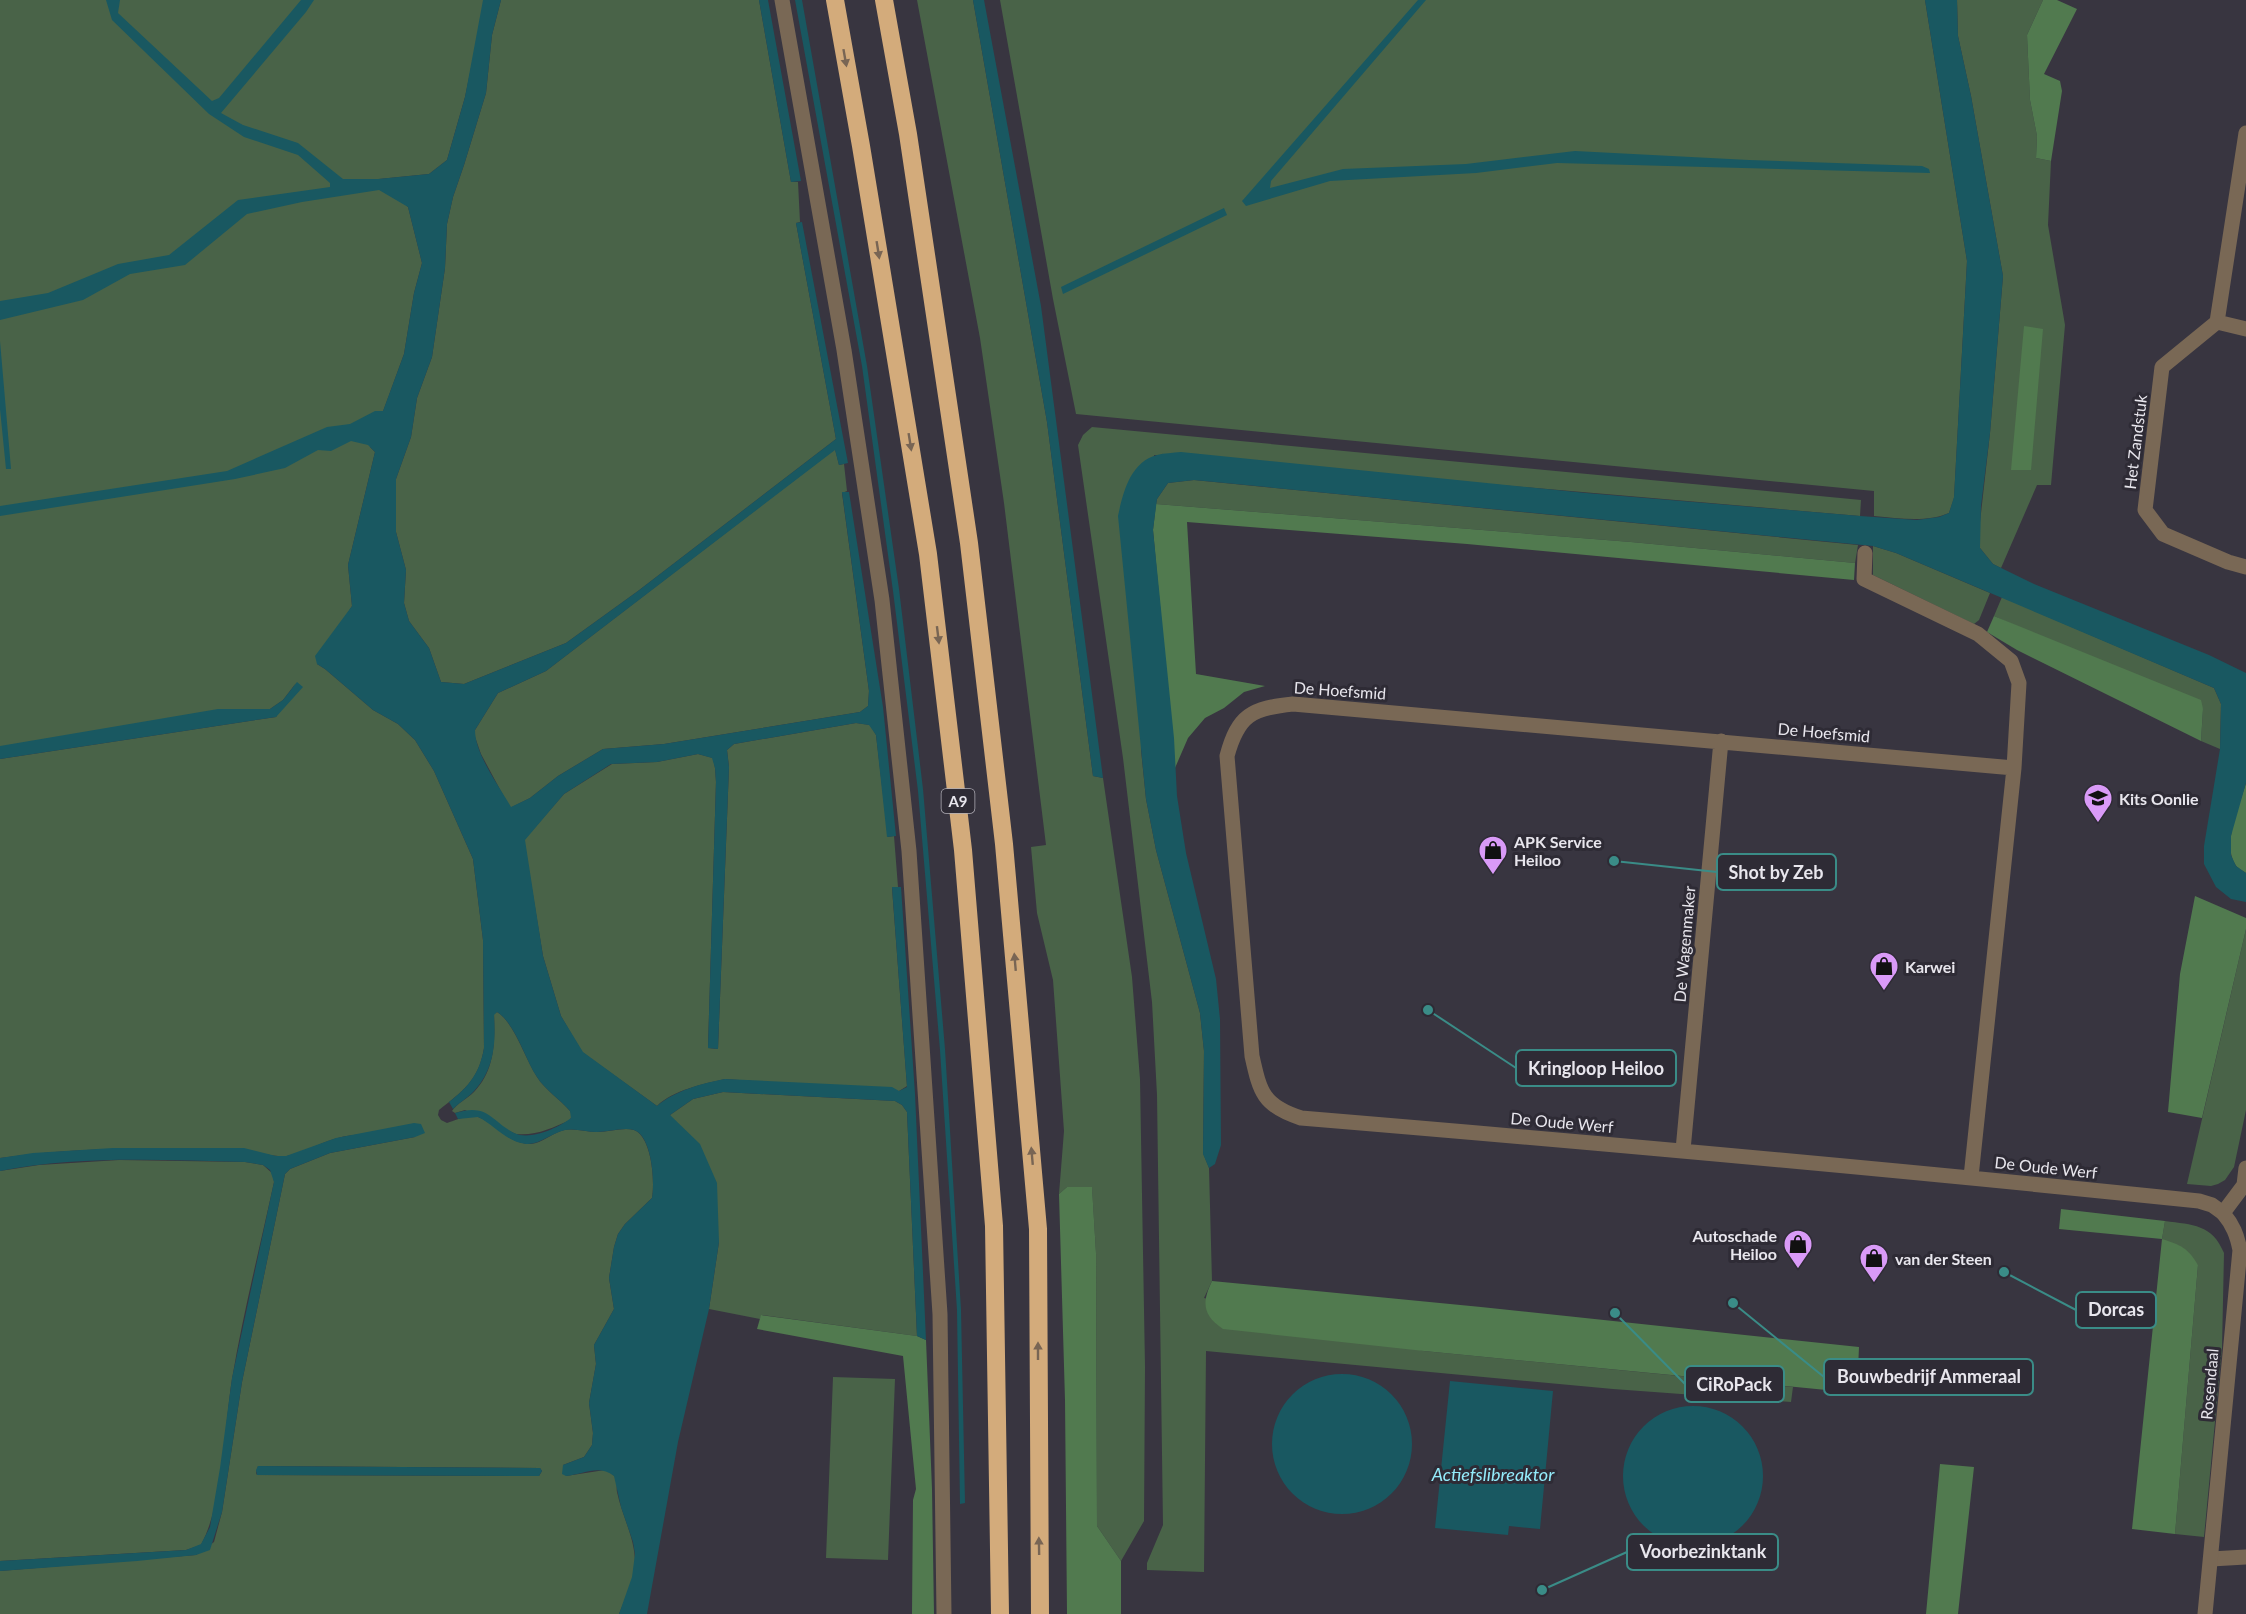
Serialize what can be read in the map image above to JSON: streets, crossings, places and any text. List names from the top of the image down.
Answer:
{
  "streets": {
    "highway": ["A9"],
    "street": [
      "Het Zandstuk",
      "De Hoefsmid",
      "De Wagenmaker",
      "De Oude Werf",
      "Rosendaal"
    ]
  },
  "crossings": [
    ["De Hoefsmid", "De Wagenmaker"],
    ["De Hoefsmid", "De Oude Werf"],
    ["De Wagenmaker", "De Oude Werf"],
    ["De Oude Werf", "Rosendaal"]
  ],
  "water": ["Actiefslibreaktor"],
  "places": {
    "school or university": ["Kits Oonlie"],
    "other": [
      "Shot by Zeb",
      "Kringloop Heiloo",
      "Dorcas",
      "Bouwbedrijf Ammeraal",
      "CiRoPack",
      "Voorbezinktank"
    ],
    "shop": [
      "APK Service Heiloo",
      "Karwei",
      "Autoschade Heiloo",
      "van der Steen"
    ]
  }
}
